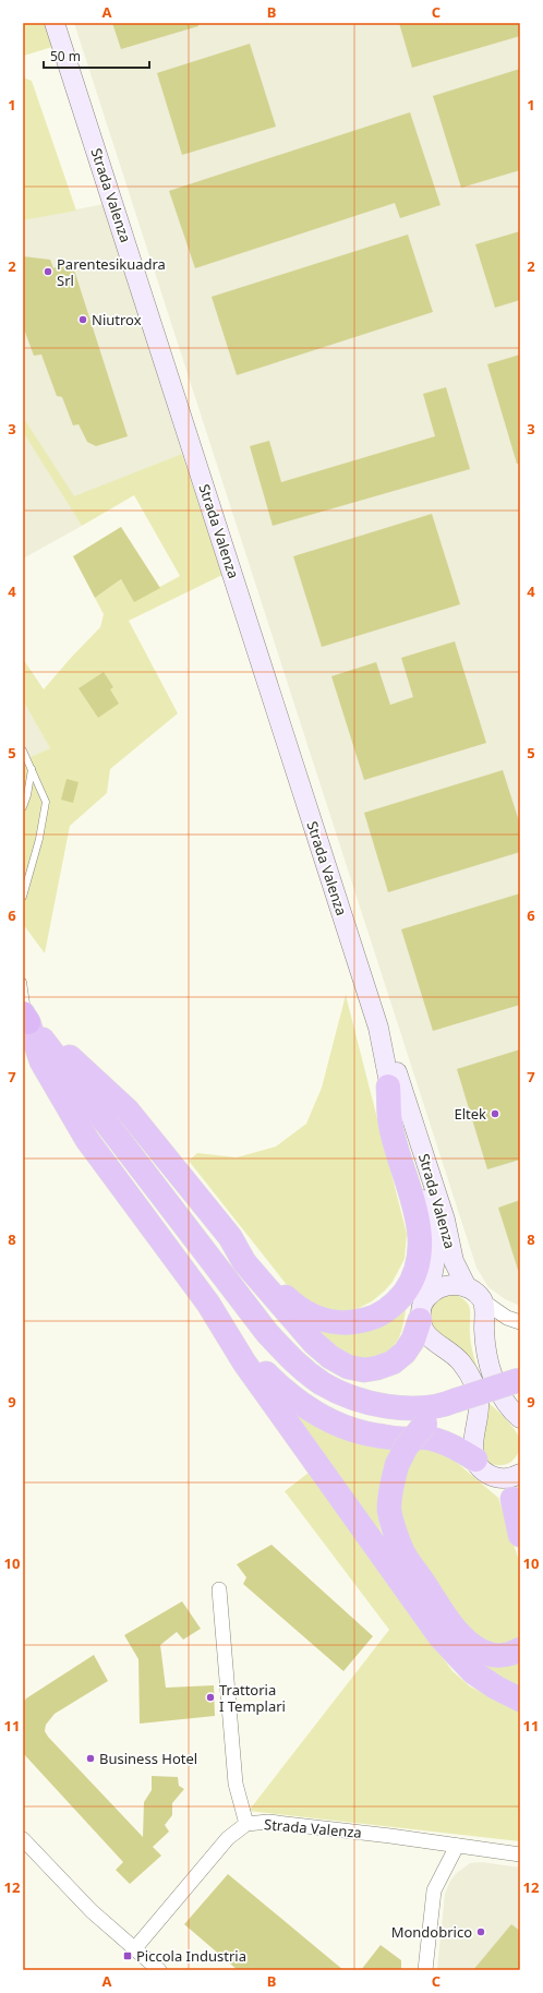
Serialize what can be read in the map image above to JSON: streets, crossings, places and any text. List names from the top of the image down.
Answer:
{
  "streets": {
    "main road": ["Strada Valenza"]
  },
  "places": {
    "other": [
      "Parentesikuadra Srl",
      "Niutrox",
      "Eltek",
      "Trattoria I Templari",
      "Business Hotel",
      "Mondobrico"
    ],
    "transit": ["Piccola Industria"]
  },
  "scale_bar": "50 m",
  "grid": {
    "columns": ["A", "B", "C"],
    "rows": [
      "1",
      "2",
      "3",
      "4",
      "5",
      "6",
      "7",
      "8",
      "9",
      "10",
      "11",
      "12"
    ]
  }
}
